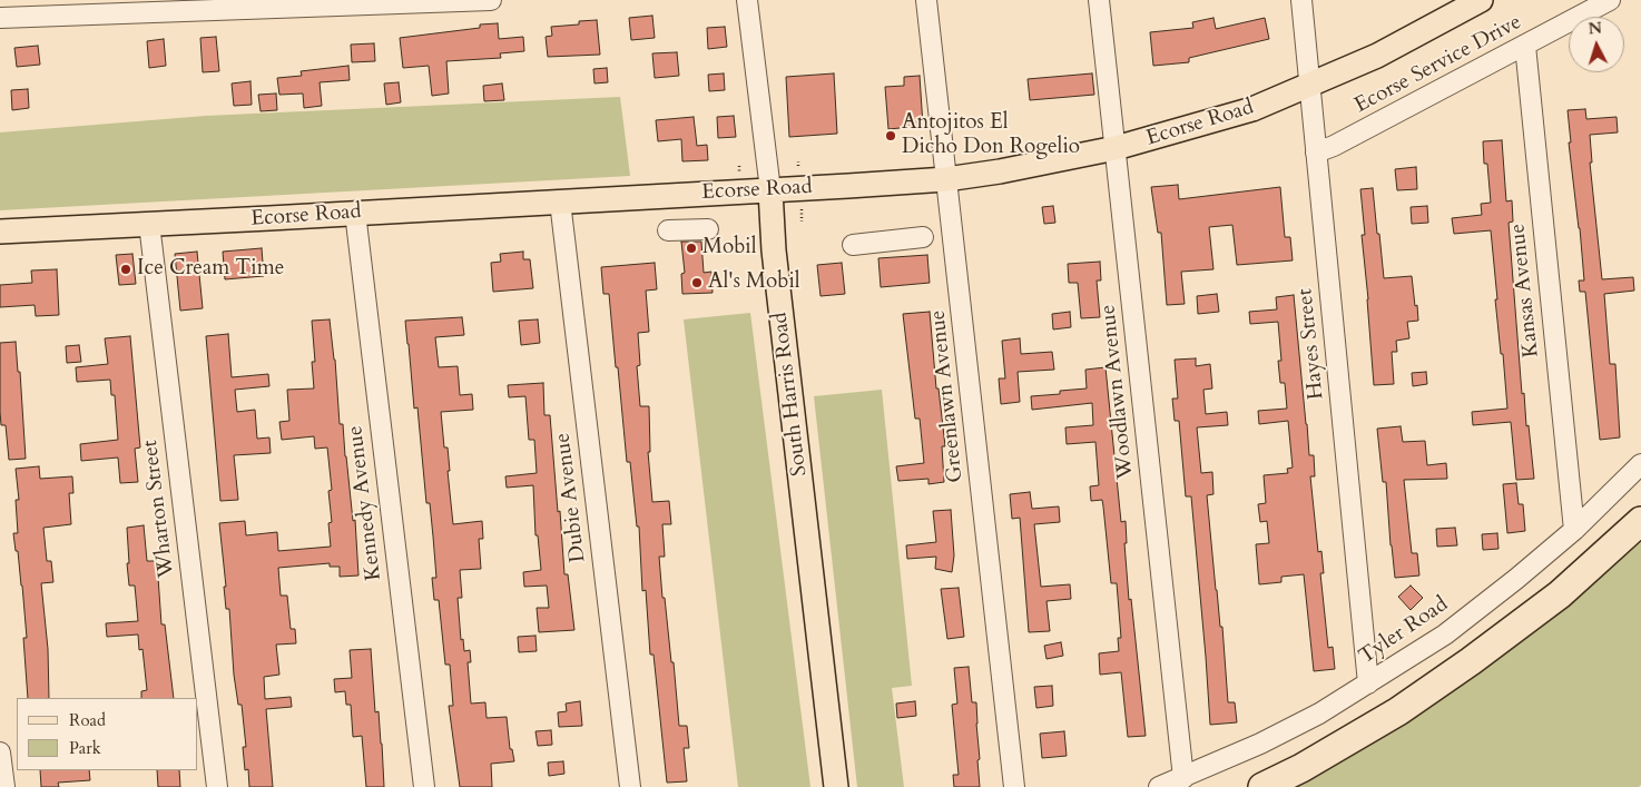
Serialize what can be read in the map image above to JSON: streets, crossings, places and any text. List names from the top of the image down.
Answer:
{
  "streets": {
    "main road": ["Ecorse Road", "South Harris Road"],
    "street": [
      "Ecorse Service Drive",
      "Kansas Avenue",
      "Hayes Street",
      "Woodlawn Avenue",
      "Greenlawn Avenue",
      "Dubie Avenue",
      "Kennedy Avenue",
      "Wharton Street",
      "Tyler Road"
    ]
  },
  "crossings": [
    ["Ecorse Service Drive", "Kansas Avenue"],
    ["Ecorse Service Drive", "Hayes Street"],
    ["Ecorse Road", "Hayes Street"],
    ["Ecorse Road", "Woodlawn Avenue"],
    ["Ecorse Road", "South Harris Road"],
    ["Ecorse Road", "Greenlawn Avenue"],
    ["Ecorse Road", "Dubie Avenue"],
    ["Ecorse Road", "Kennedy Avenue"],
    ["Ecorse Road", "Wharton Street"],
    ["Kansas Avenue", "Tyler Road"],
    ["Hayes Street", "Tyler Road"],
    ["Woodlawn Avenue", "Tyler Road"]
  ],
  "places": [
    "Antojitos El Dicho Don Rogelio",
    "Mobil",
    "Ice Cream Time",
    "Al's Mobil"
  ],
  "legend": ["Road", "Park"],
  "north": "top"
}
